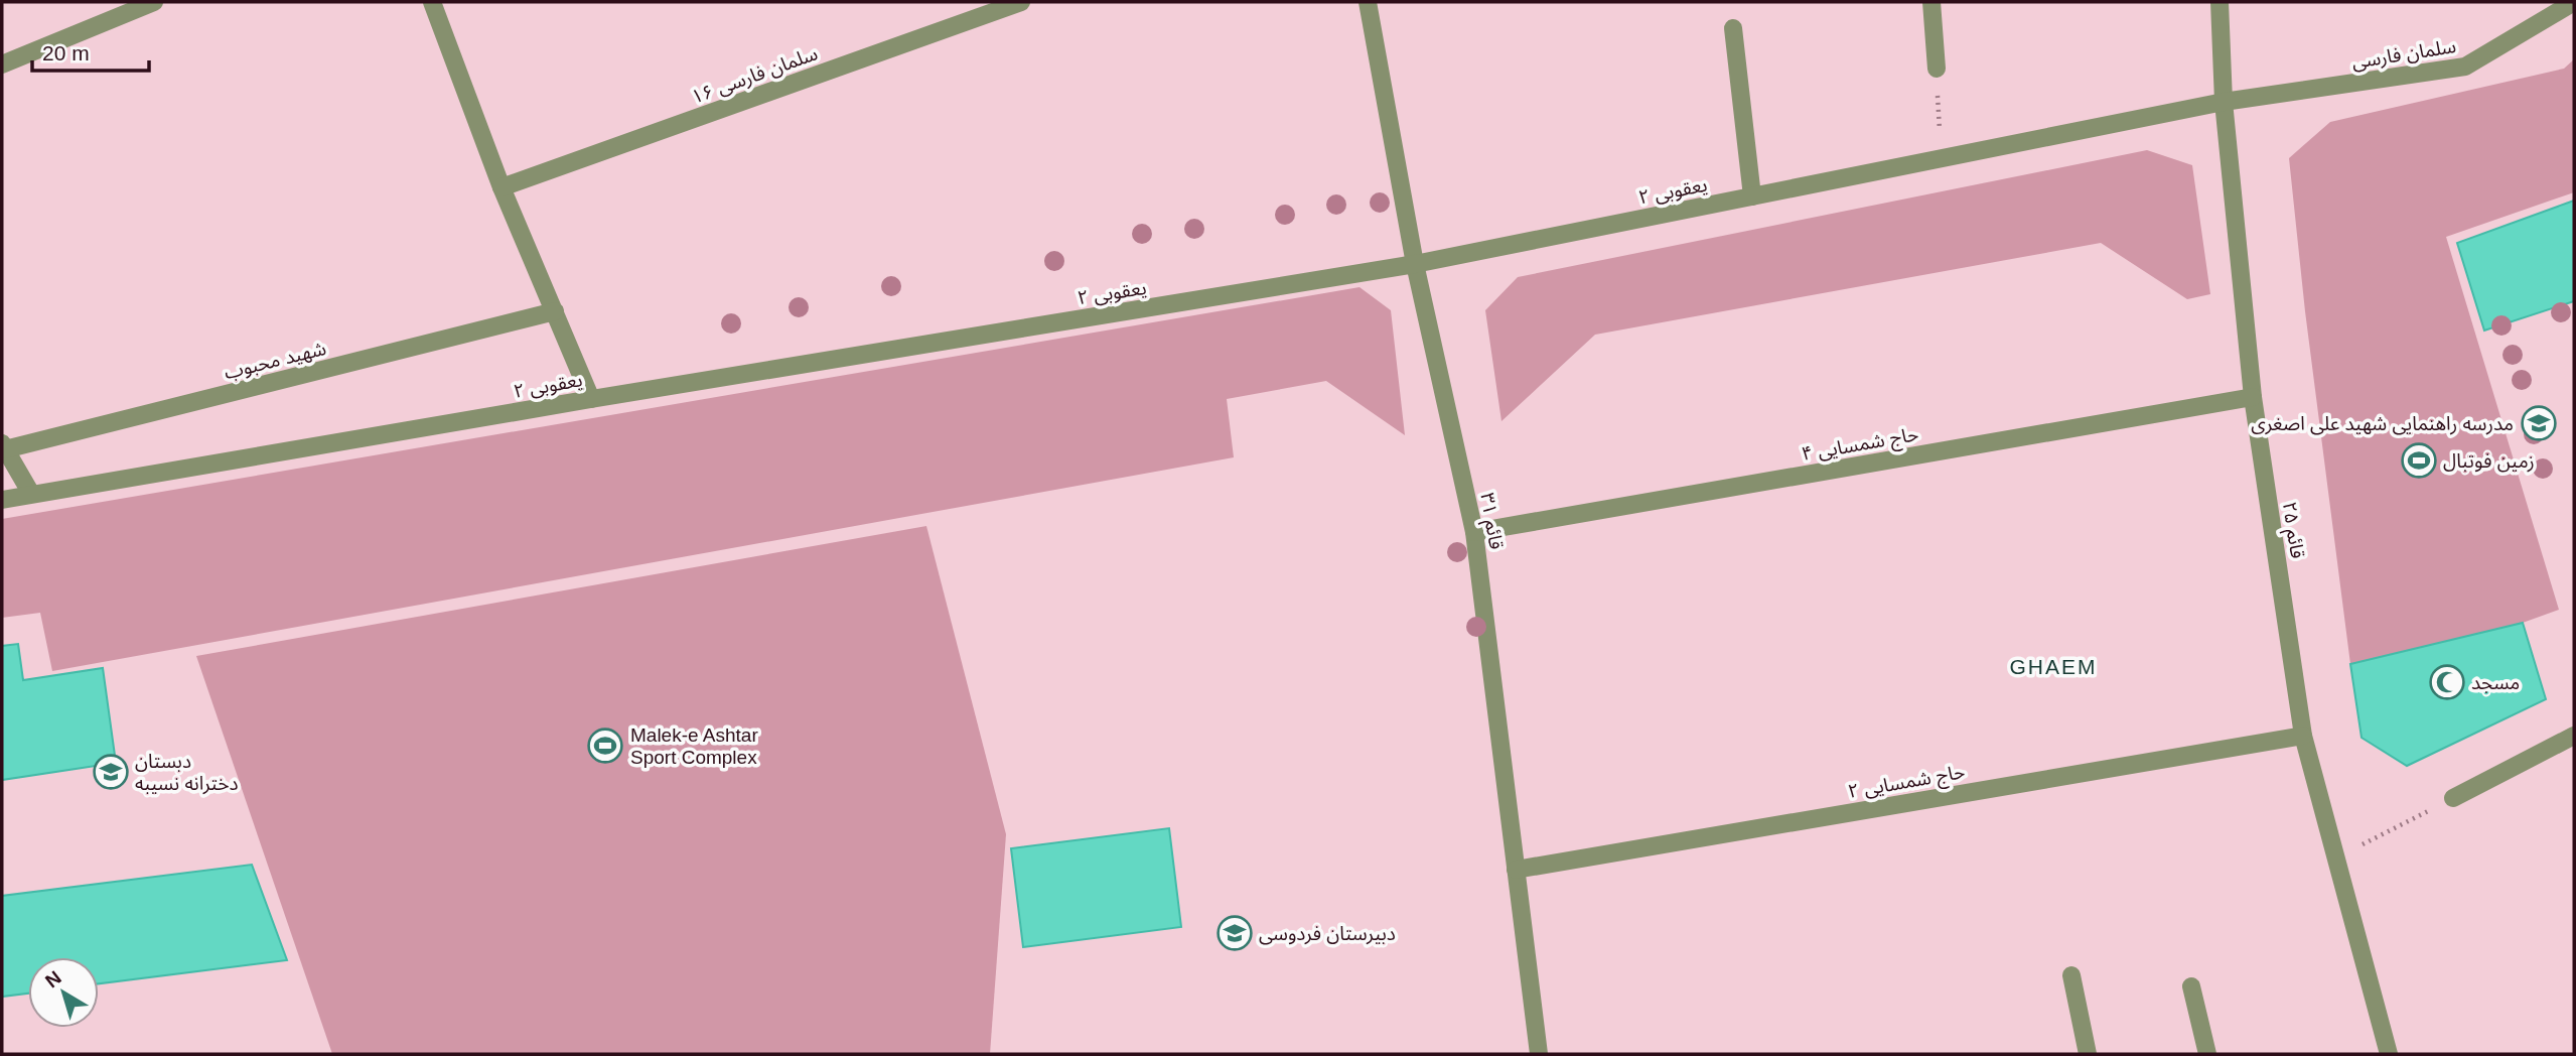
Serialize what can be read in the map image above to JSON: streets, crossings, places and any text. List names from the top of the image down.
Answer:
{
  "streets": {
    "street": [
      "سلمان فارسی",
      "سلمان فارسی ۱۶",
      "یعقوبی ۲",
      "شهید محبوب",
      "حاج شمسایی ۴",
      "قائم ۳۱",
      "قائم ۲۵",
      "حاج شمسایی ۲"
    ]
  },
  "crossings": [
    ["سلمان فارسی", "یعقوبی ۲"],
    ["سلمان فارسی", "قائم ۲۵"],
    ["یعقوبی ۲", "قائم ۳۱"],
    ["یعقوبی ۲", "قائم ۲۵"],
    ["حاج شمسایی ۴", "قائم ۳۱"],
    ["حاج شمسایی ۴", "قائم ۲۵"],
    ["قائم ۳۱", "حاج شمسایی ۲"],
    ["قائم ۲۵", "حاج شمسایی ۲"]
  ],
  "districts": ["GHAEM"],
  "places": {
    "school or university": ["مدرسه راهنمایی شهید علی اصغری", "دبستان دخترانه نسیبه", "دبیرستان فردوسی"],
    "sports": ["زمین فوتبال", "Malek-e Ashtar Sport Complex"],
    "mosque": ["مسجد"]
  },
  "scale_bar": "20 m",
  "north": "top left"
}
